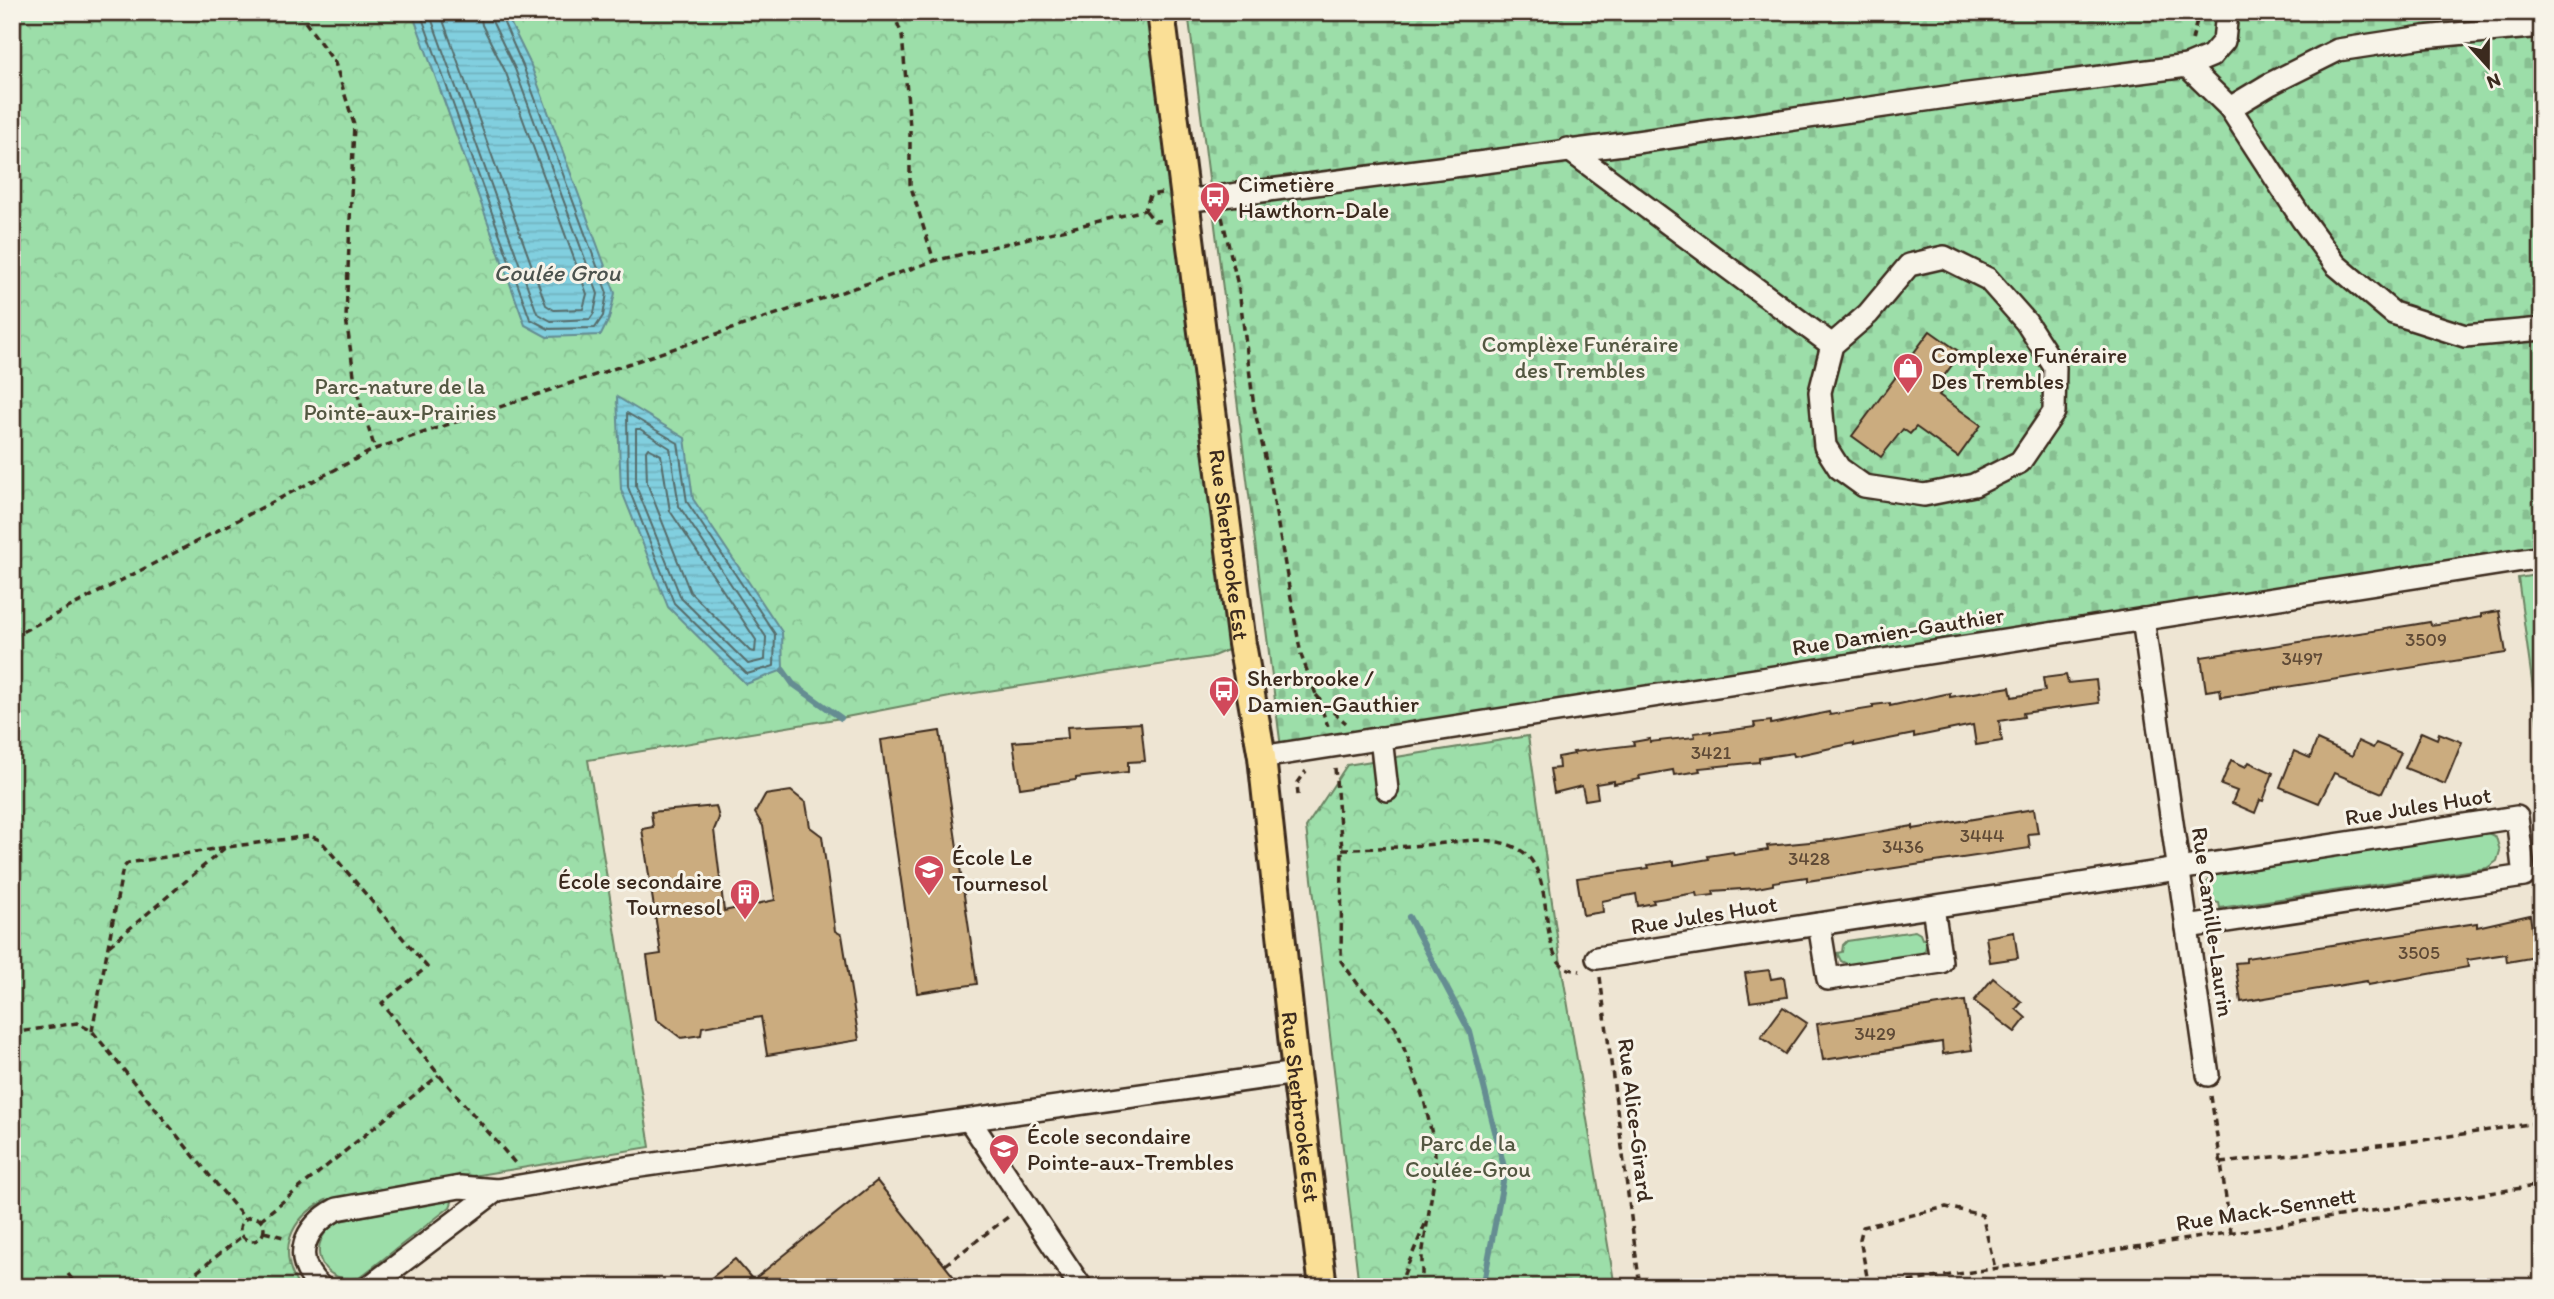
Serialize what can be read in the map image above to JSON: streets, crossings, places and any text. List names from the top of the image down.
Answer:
{
  "streets": {
    "main road": ["Rue Sherbrooke Est"],
    "street": ["Rue Damien-Gauthier", "Rue Jules Huot", "Rue Camille-Laurin"],
    "path": ["Rue Alice-Girard", "Rue Mack-Sennett"]
  },
  "crossings": [
    ["Rue Sherbrooke Est", "Rue Damien-Gauthier"],
    ["Rue Damien-Gauthier", "Rue Camille-Laurin"],
    ["Rue Jules Huot", "Rue Camille-Laurin"],
    ["Rue Jules Huot", "Rue Alice-Girard"]
  ],
  "water": ["Coulée Grou"],
  "parks": ["Complèxe Funéraire des Trembles", "Parc-nature de la Pointe-aux-Prairies", "Parc de la Coulée-Grou"],
  "places": {
    "bus stop": ["Cimetière Hawthorn-Dale", "Sherbrooke / Damien-Gauthier"],
    "shop": ["Complexe Funéraire Des Trembles"],
    "school or university": ["École Le Tournesol", "École secondaire Pointe-aux-Trembles"],
    "building": ["École secondaire Tournesol"]
  },
  "house_numbers": [
    "3509",
    "3497",
    "3421",
    "3444",
    "3436",
    "3428",
    "3505",
    "3429"
  ],
  "north": "bottom"
}
